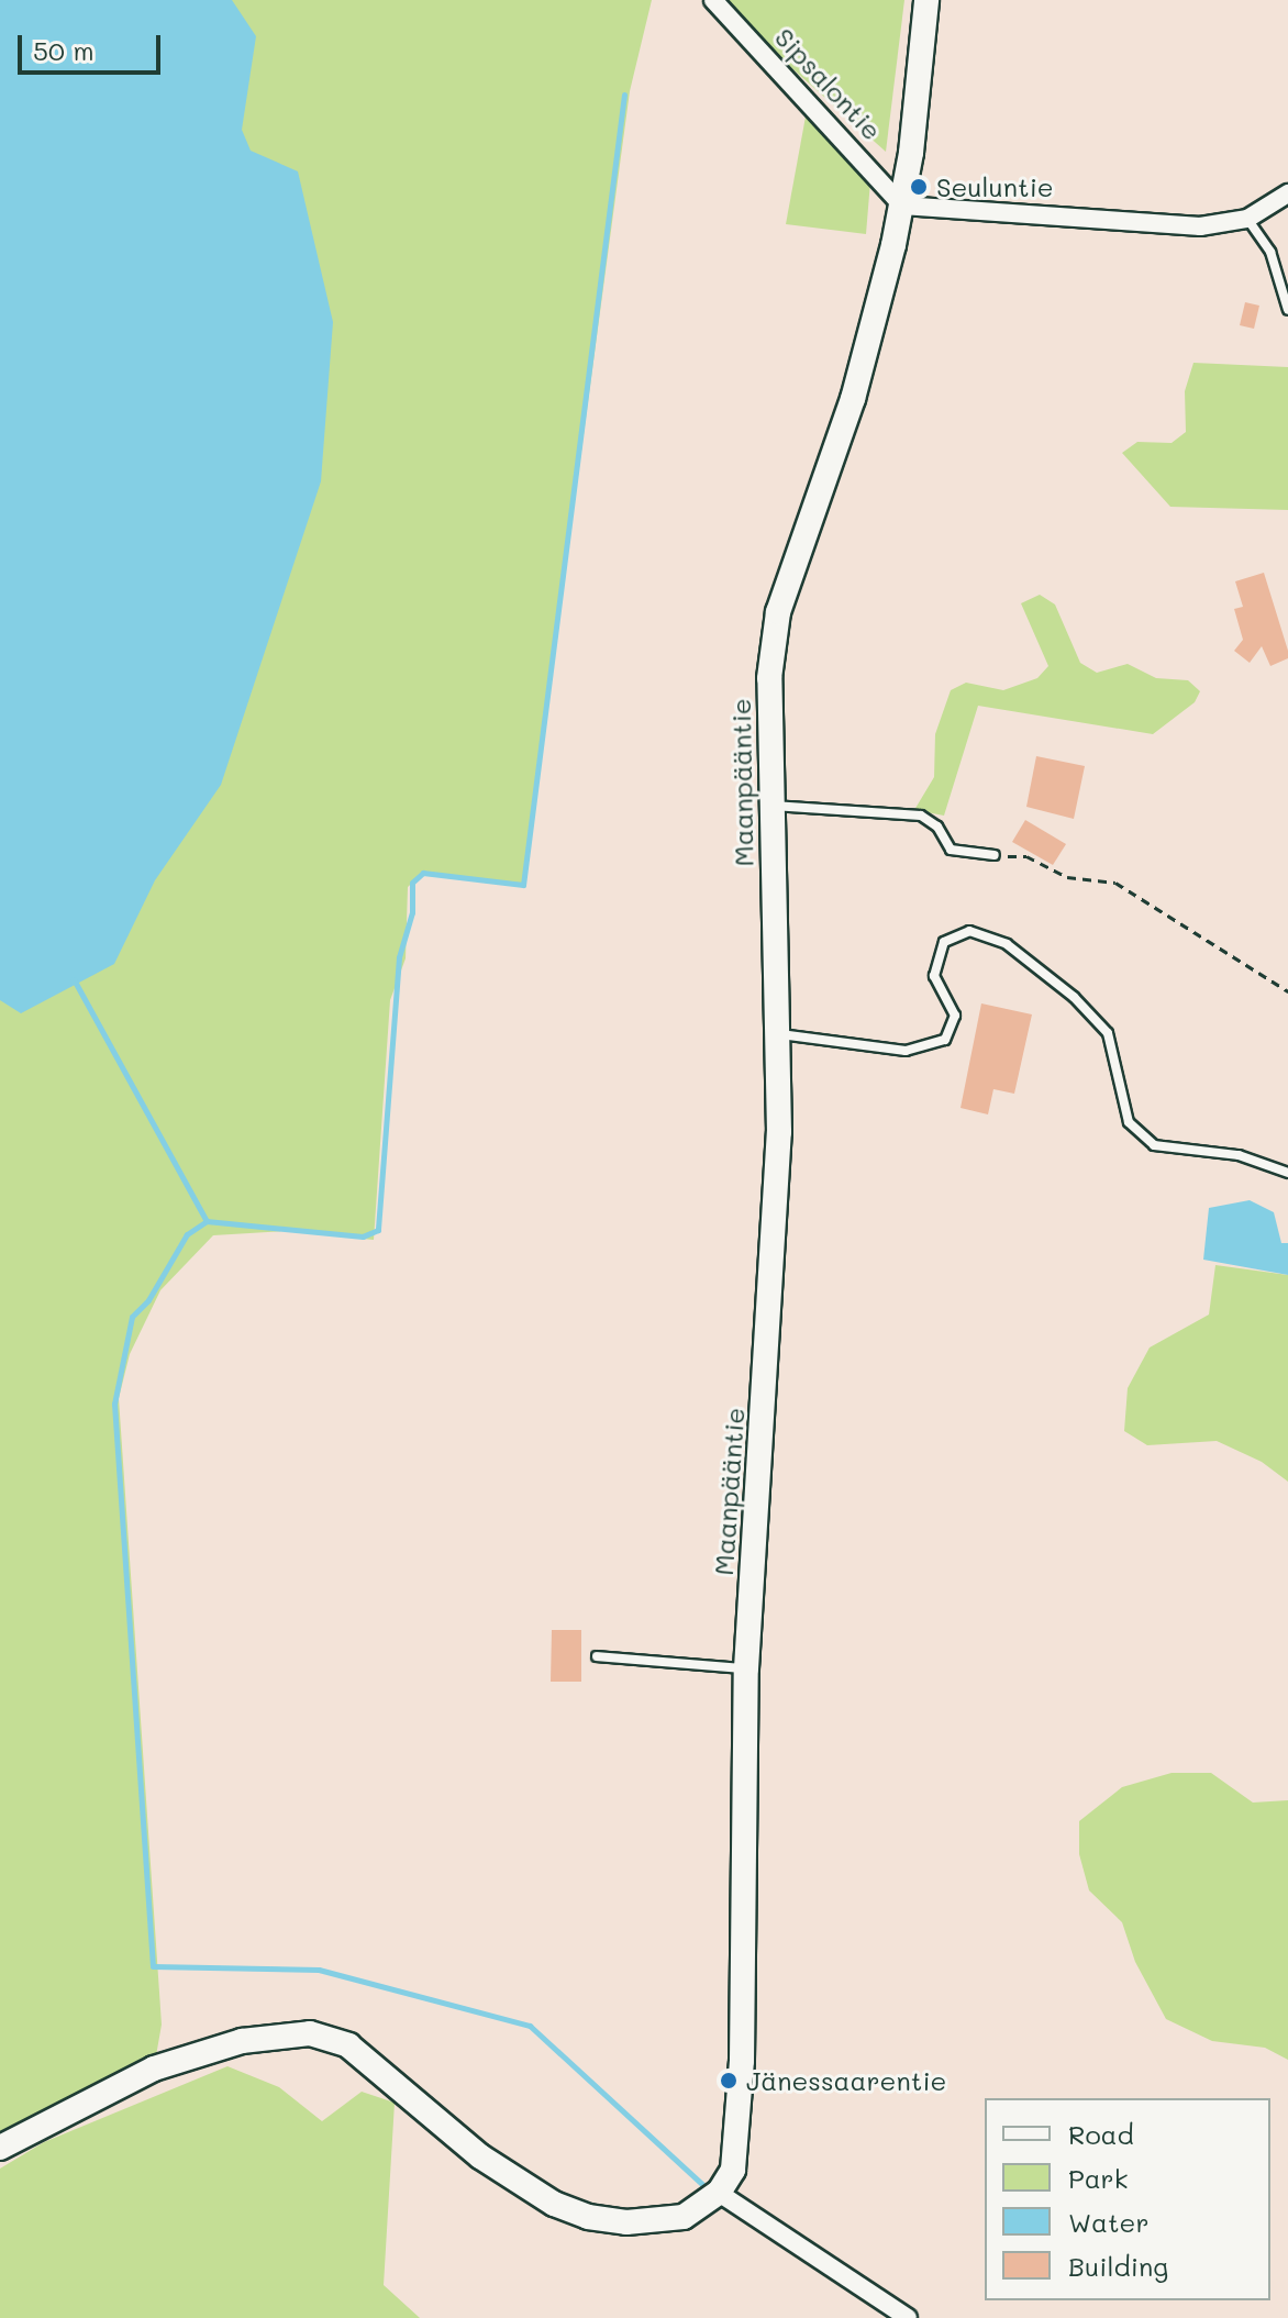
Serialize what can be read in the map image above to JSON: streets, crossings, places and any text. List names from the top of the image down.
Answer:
{
  "streets": {
    "street": ["Sipsalontie", "Maanpääntie"]
  },
  "crossings": [
    ["Sipsalontie", "Maanpääntie"]
  ],
  "places": ["Seuluntie", "Jänessaarentie"],
  "legend": [
    "Road",
    "Park",
    "Water",
    "Building"
  ],
  "scale_bar": "50 m"
}
